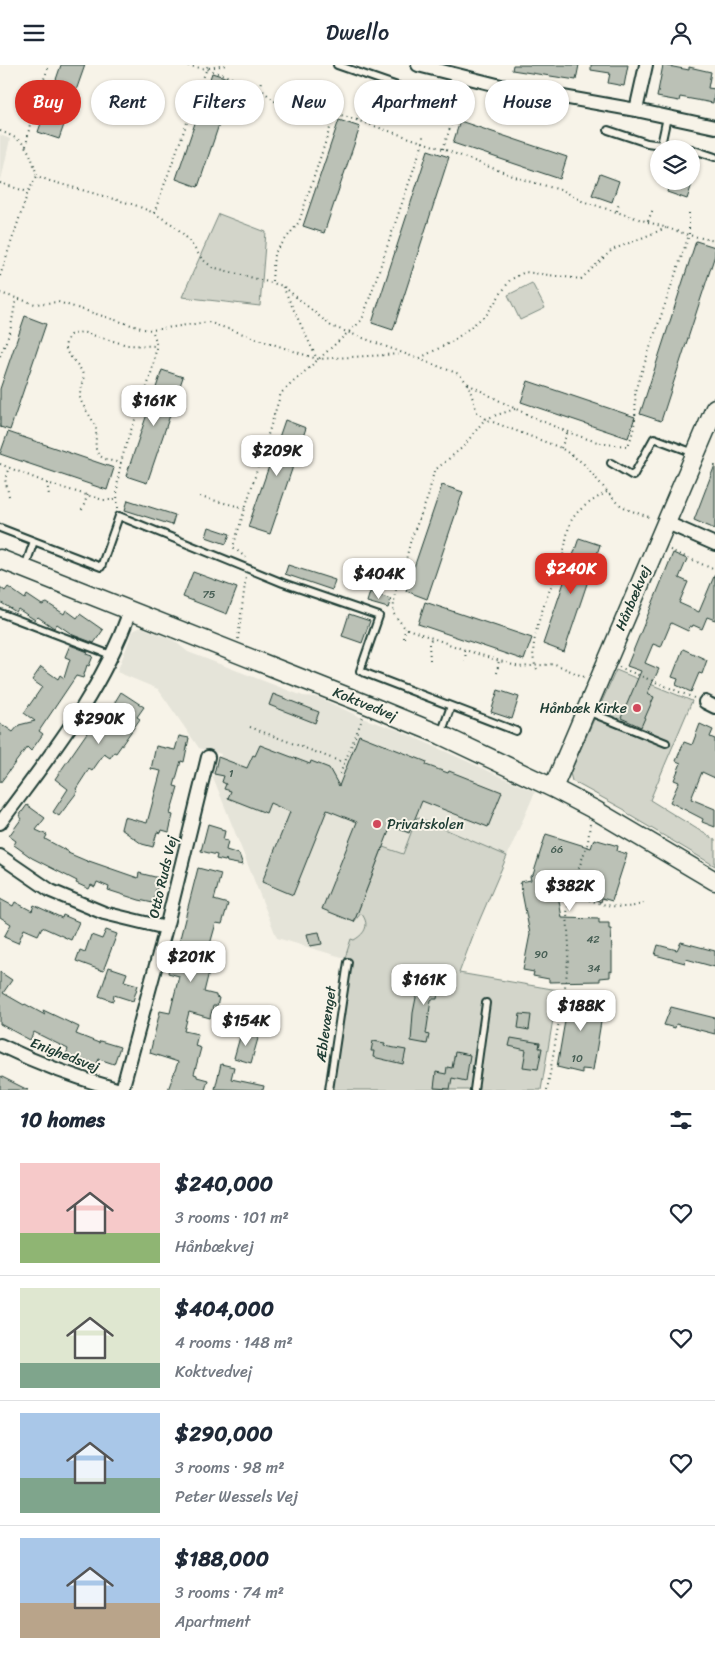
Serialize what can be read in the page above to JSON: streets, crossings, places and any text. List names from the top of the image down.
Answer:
{
  "streets": {
    "street": [
      "Hånbækvej",
      "Koktvedvej",
      "Otto Ruds Vej",
      "Enighedsvej"
    ],
    "lane": ["Æblevænget"]
  },
  "crossings": [
    ["Hånbækvej", "Koktvedvej"],
    ["Otto Ruds Vej", "Enighedsvej"]
  ],
  "places": ["Hånbæk Kirke", "Privatskolen"],
  "house_numbers": [
    "75",
    "1",
    "66",
    "42",
    "90",
    "34",
    "10"
  ],
  "page": {
    "header": "Dwello",
    "chip": [
      "Buy",
      "Rent",
      "Filters",
      "New",
      "Apartment",
      "House"
    ],
    "price": [
      "$161K",
      "$209K",
      "$240K",
      "$404K",
      "$290K",
      "$382K",
      "$201K",
      "$161K",
      "$188K",
      "$154K"
    ],
    "heading": "10 homes",
    "list": [
      {
        "name": "$240,000",
        "note": "3 rooms · 101 m² · Hånbækvej"
      },
      {
        "name": "$404,000",
        "note": "4 rooms · 148 m² · Koktvedvej"
      },
      {
        "name": "$290,000",
        "note": "3 rooms · 98 m² · Peter Wessels Vej"
      },
      {
        "name": "$188,000",
        "note": "3 rooms · 74 m² · Apartment"
      }
    ]
  }
}
